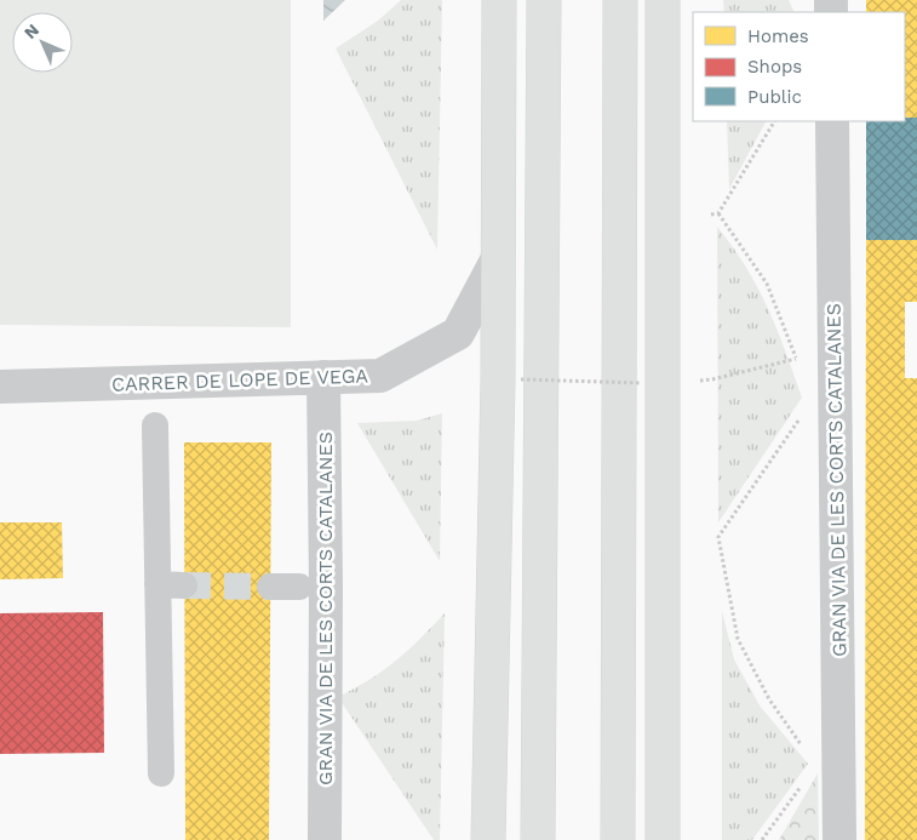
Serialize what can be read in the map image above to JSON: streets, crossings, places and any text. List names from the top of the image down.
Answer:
{
  "streets": {
    "street": ["CARRER DE LOPE DE VEGA", "GRAN VIA DE LES CORTS CATALANES"]
  },
  "crossings": [
    ["CARRER DE LOPE DE VEGA", "GRAN VIA DE LES CORTS CATALANES"]
  ],
  "legend": ["Homes", "Shops", "Public"],
  "north": "top left"
}
